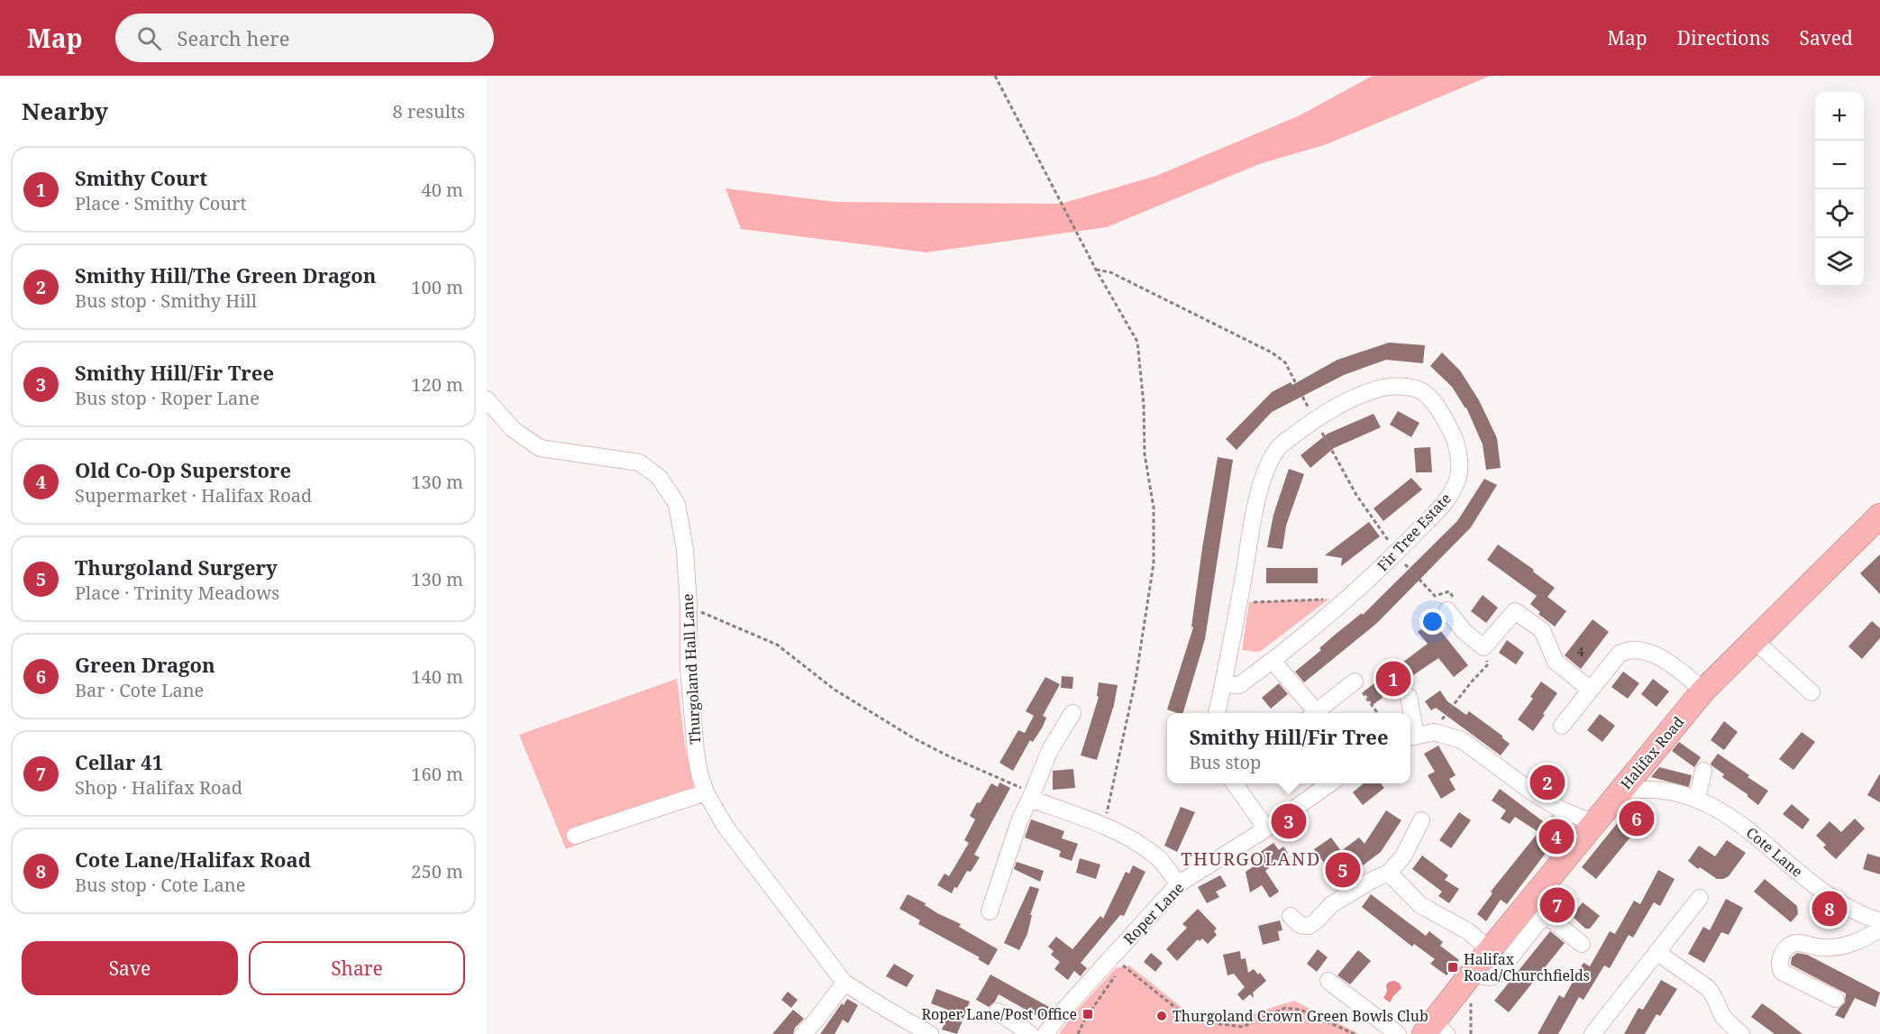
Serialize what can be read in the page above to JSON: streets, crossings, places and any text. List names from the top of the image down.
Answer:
{
  "streets": {
    "highway": ["Halifax Road"],
    "street": [
      "Fir Tree Estate",
      "Thurgoland Hall Lane",
      "Cote Lane",
      "Roper Lane"
    ]
  },
  "crossings": [
    ["Halifax Road", "Cote Lane"]
  ],
  "districts": ["THURGOLAND"],
  "places": {
    "transit": ["Halifax Road/Churchfields", "Roper Lane/Post Office"],
    "other": ["Thurgoland Crown Green Bowls Club"]
  },
  "house_numbers": ["4"],
  "page": {
    "header": "Map",
    "search": "Search here",
    "nav": ["Map", "Directions", "Saved"],
    "heading": ["Nearby", "8 results"],
    "map_buttons": ["+", "−"],
    "list": [
      {
        "mark": "1",
        "name": "Smithy Court",
        "note": "Place · Smithy Court",
        "value": "40 m"
      },
      {
        "mark": "2",
        "name": "Smithy Hill/The Green Dragon",
        "note": "Bus stop · Smithy Hill",
        "value": "100 m"
      },
      {
        "mark": "3",
        "name": "Smithy Hill/Fir Tree",
        "note": "Bus stop · Roper Lane",
        "value": "120 m"
      },
      {
        "mark": "4",
        "name": "Old Co-Op Superstore",
        "note": "Supermarket · Halifax Road",
        "value": "130 m"
      },
      {
        "mark": "5",
        "name": "Thurgoland Surgery",
        "note": "Place · Trinity Meadows",
        "value": "130 m"
      },
      {
        "mark": "6",
        "name": "Green Dragon",
        "note": "Bar · Cote Lane",
        "value": "140 m"
      },
      {
        "mark": "7",
        "name": "Cellar 41",
        "note": "Shop · Halifax Road",
        "value": "160 m"
      },
      {
        "mark": "8",
        "name": "Cote Lane/Halifax Road",
        "note": "Bus stop · Cote Lane",
        "value": "250 m"
      }
    ],
    "pins": [
      "1",
      "2",
      "6",
      "3",
      "4",
      "5",
      "7",
      "8"
    ],
    "popup": ["Smithy Hill/Fir Tree", "Bus stop"],
    "buttons": ["Save", "Share"]
  }
}
